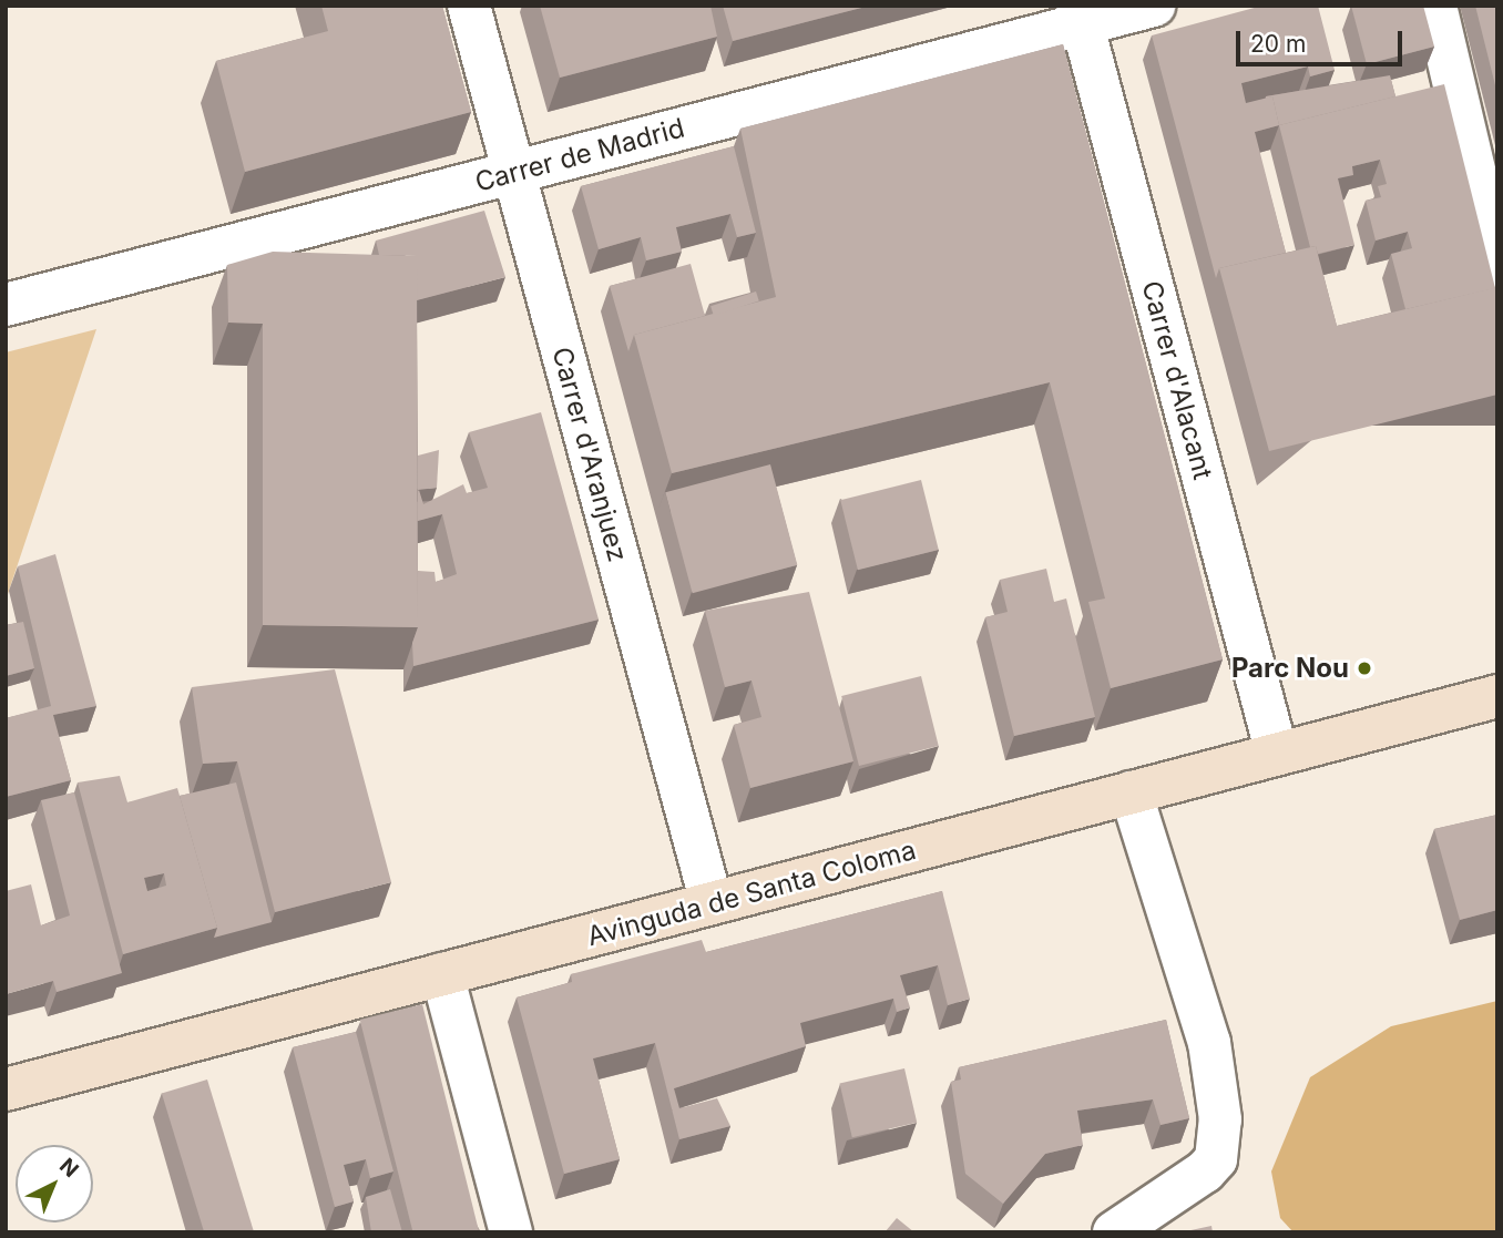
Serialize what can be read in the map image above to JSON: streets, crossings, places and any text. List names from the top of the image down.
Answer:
{
  "streets": {
    "main road": ["Avinguda de Santa Coloma"],
    "street": ["Carrer de Madrid", "Carrer d'Alacant", "Carrer d'Aranjuez"]
  },
  "crossings": [
    ["Carrer de Madrid", "Carrer d'Alacant"],
    ["Carrer de Madrid", "Carrer d'Aranjuez"],
    ["Carrer d'Alacant", "Avinguda de Santa Coloma"],
    ["Carrer d'Aranjuez", "Avinguda de Santa Coloma"]
  ],
  "places": ["Parc Nou"],
  "scale_bar": "20 m",
  "north": "top right"
}
